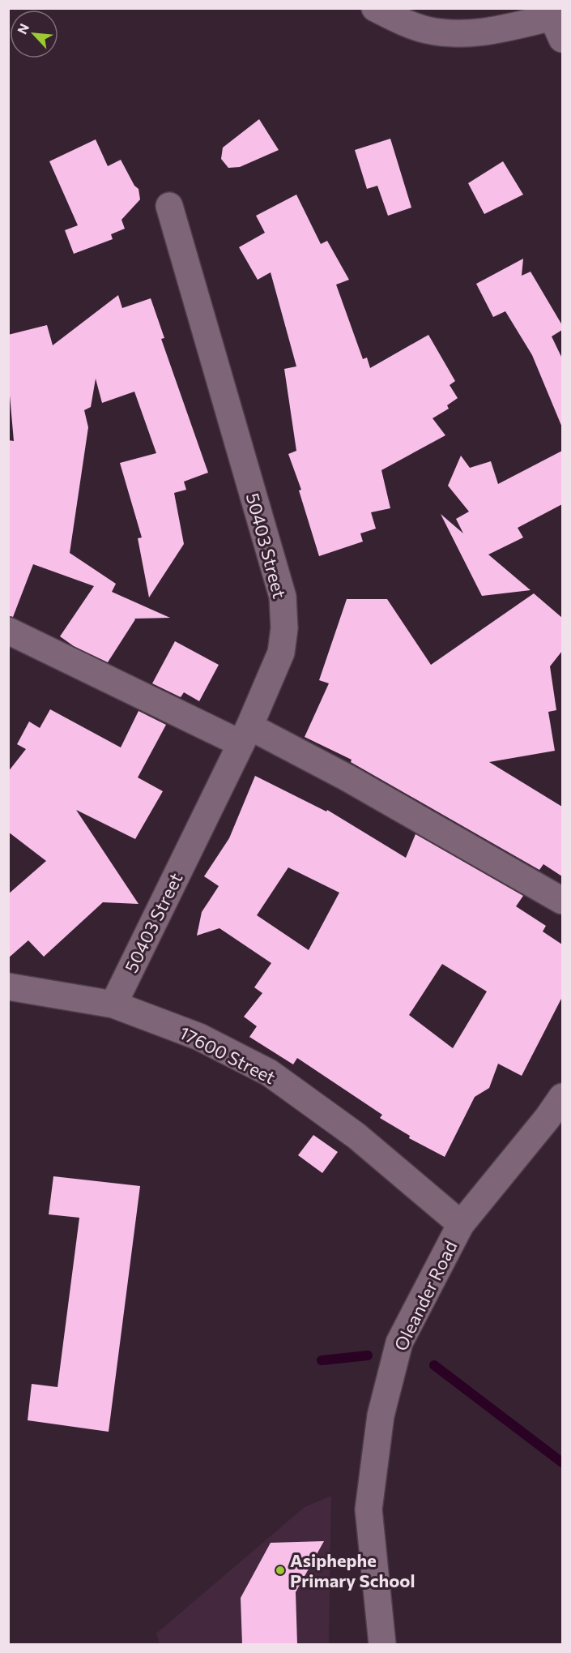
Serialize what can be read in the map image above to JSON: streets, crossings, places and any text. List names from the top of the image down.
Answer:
{
  "streets": {
    "street": ["50403 Street", "17600 Street", "Oleander Road"]
  },
  "crossings": [
    ["50403 Street", "17600 Street"],
    ["17600 Street", "Oleander Road"]
  ],
  "places": ["Asiphephe Primary School"],
  "north": "top left"
}
